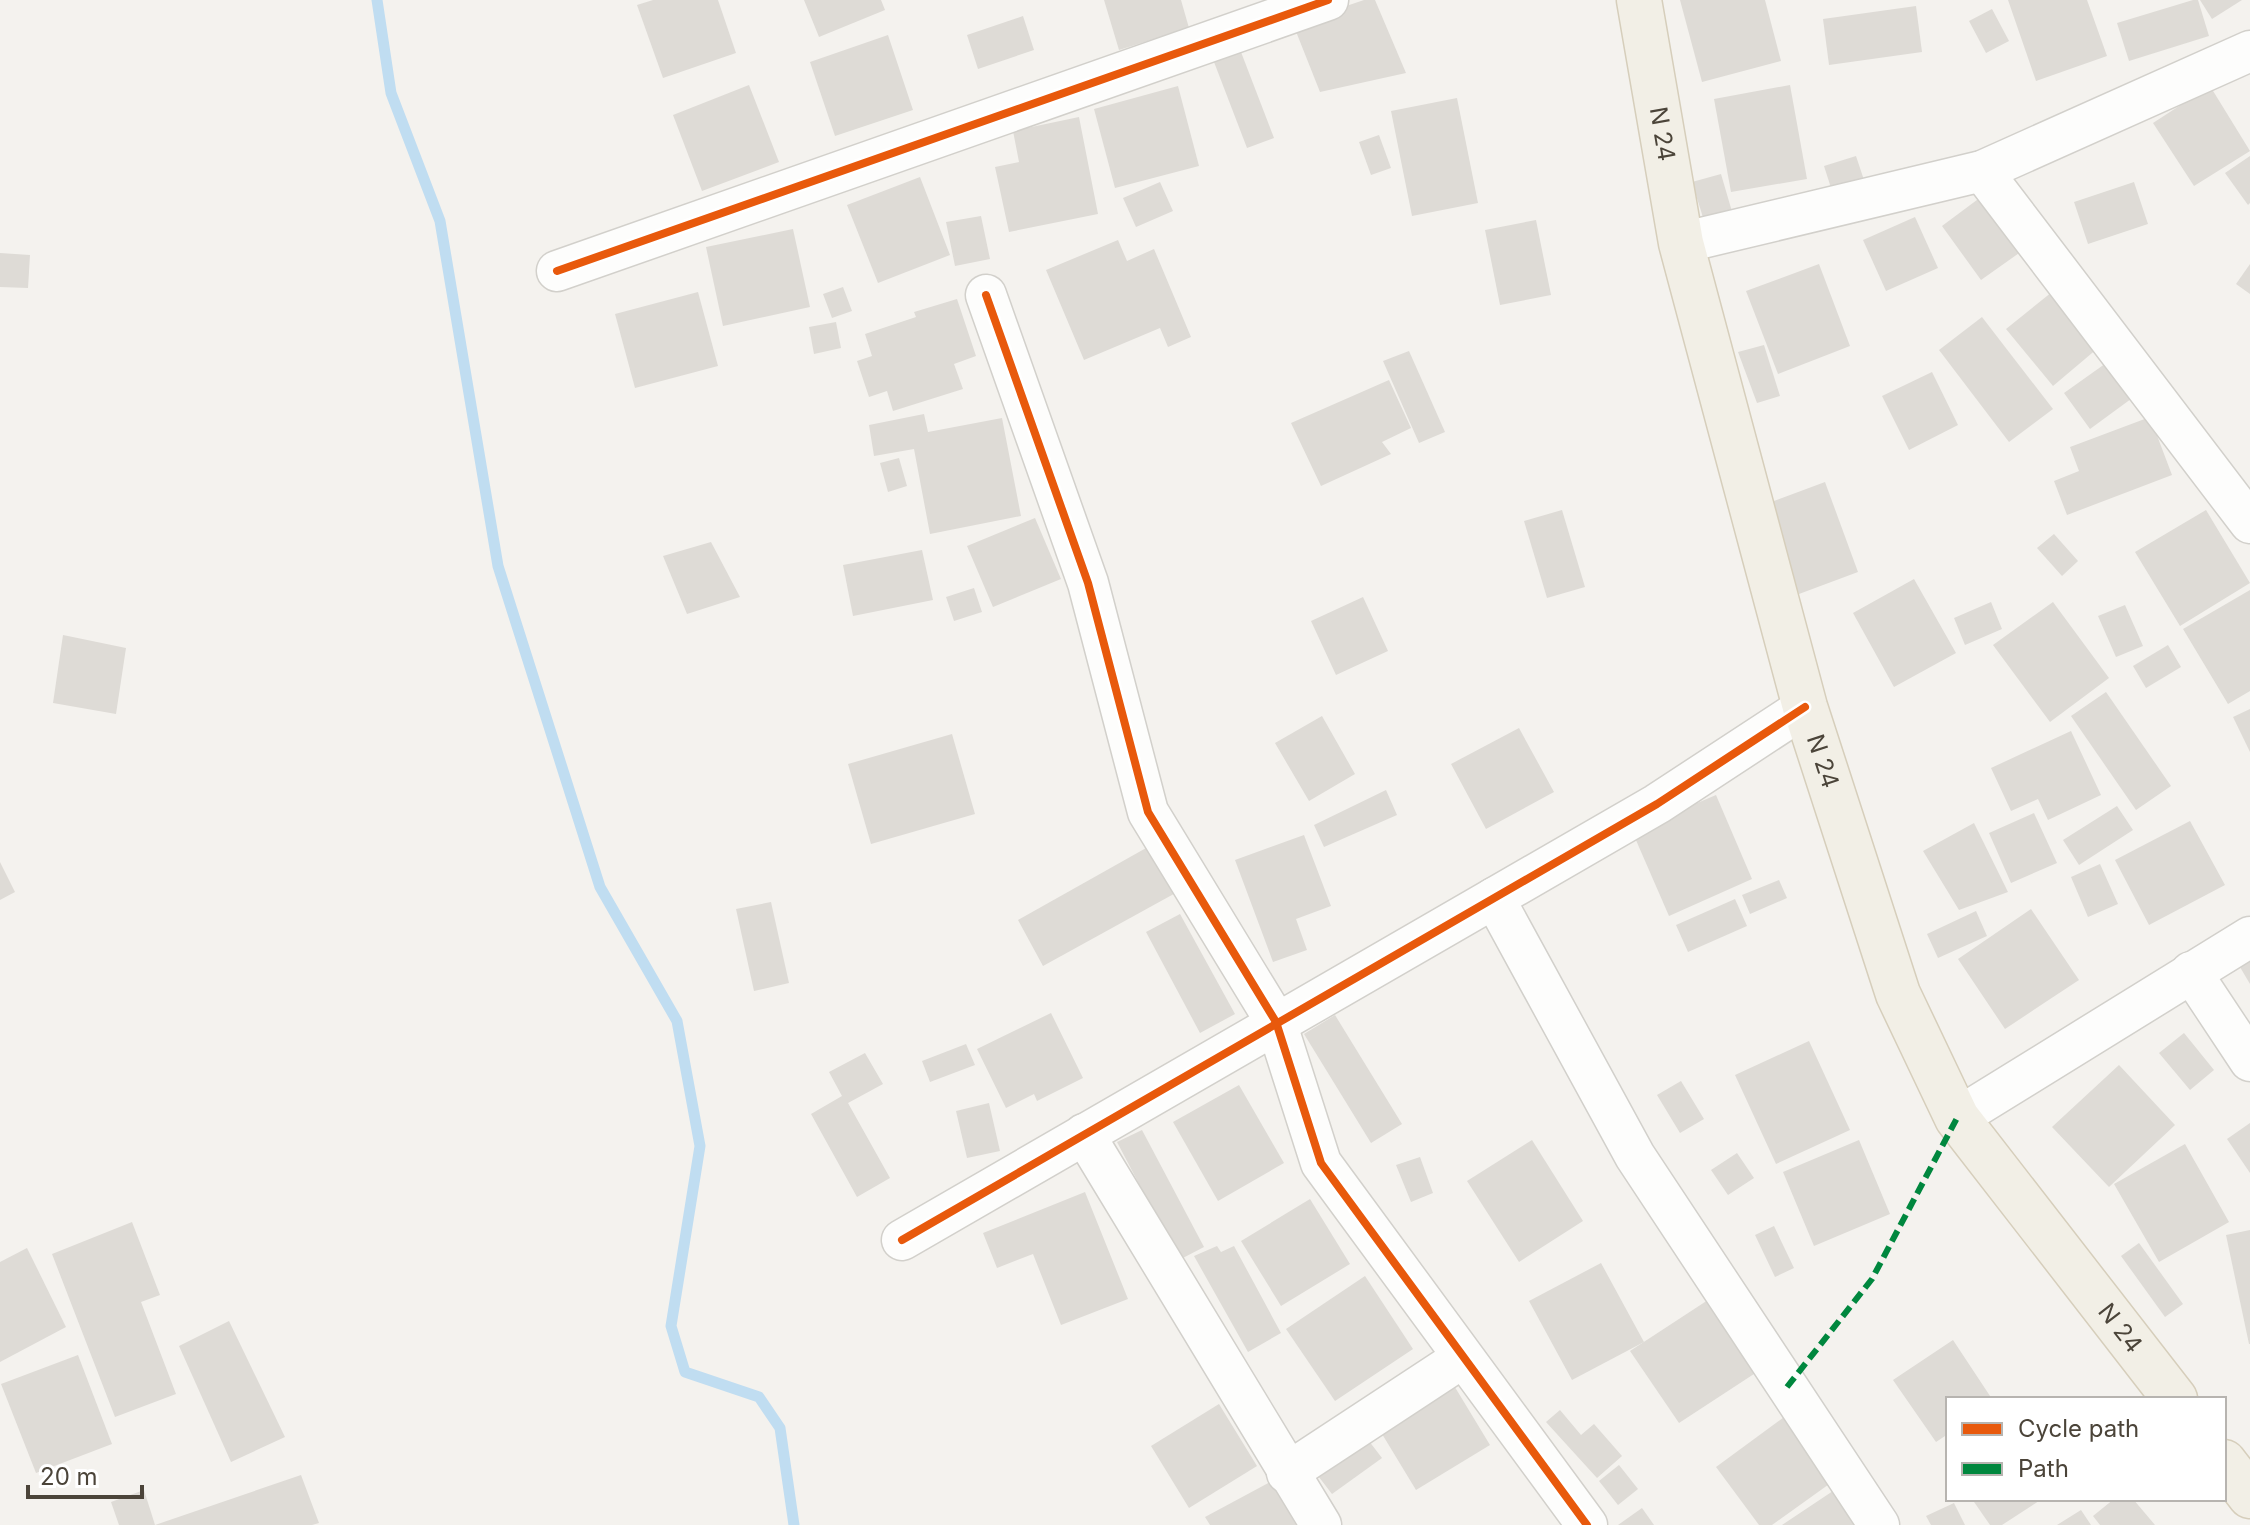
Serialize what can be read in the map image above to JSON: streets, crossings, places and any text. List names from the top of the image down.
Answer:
{
  "streets": {
    "main road": ["N 24"]
  },
  "legend": ["Cycle path", "Path"],
  "scale_bar": "20 m"
}
